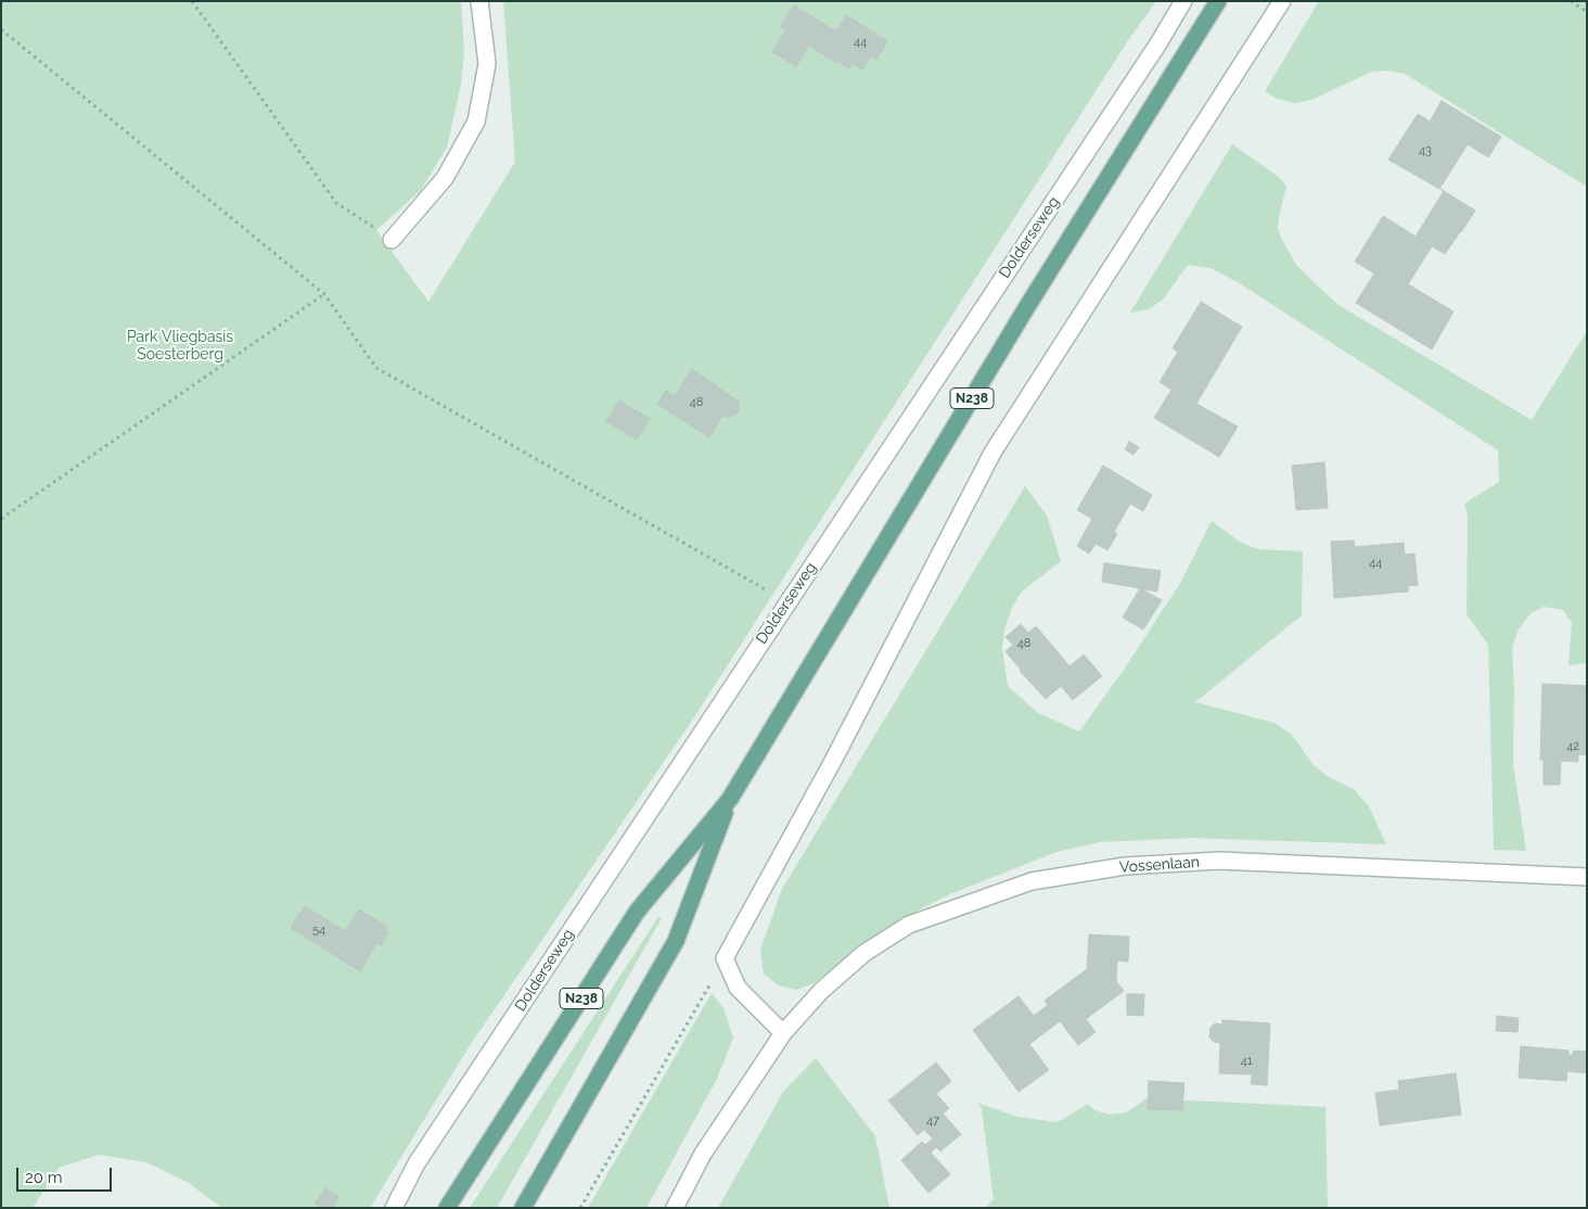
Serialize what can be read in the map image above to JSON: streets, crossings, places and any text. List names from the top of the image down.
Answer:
{
  "streets": {
    "main road": ["N238"],
    "street": ["Dolderseweg", "Vossenlaan"]
  },
  "parks": ["Park Vliegbasis Soesterberg"],
  "house_numbers": [
    "44",
    "43",
    "48",
    "44",
    "48",
    "42",
    "54",
    "41",
    "47"
  ],
  "scale_bar": "20 m"
}
